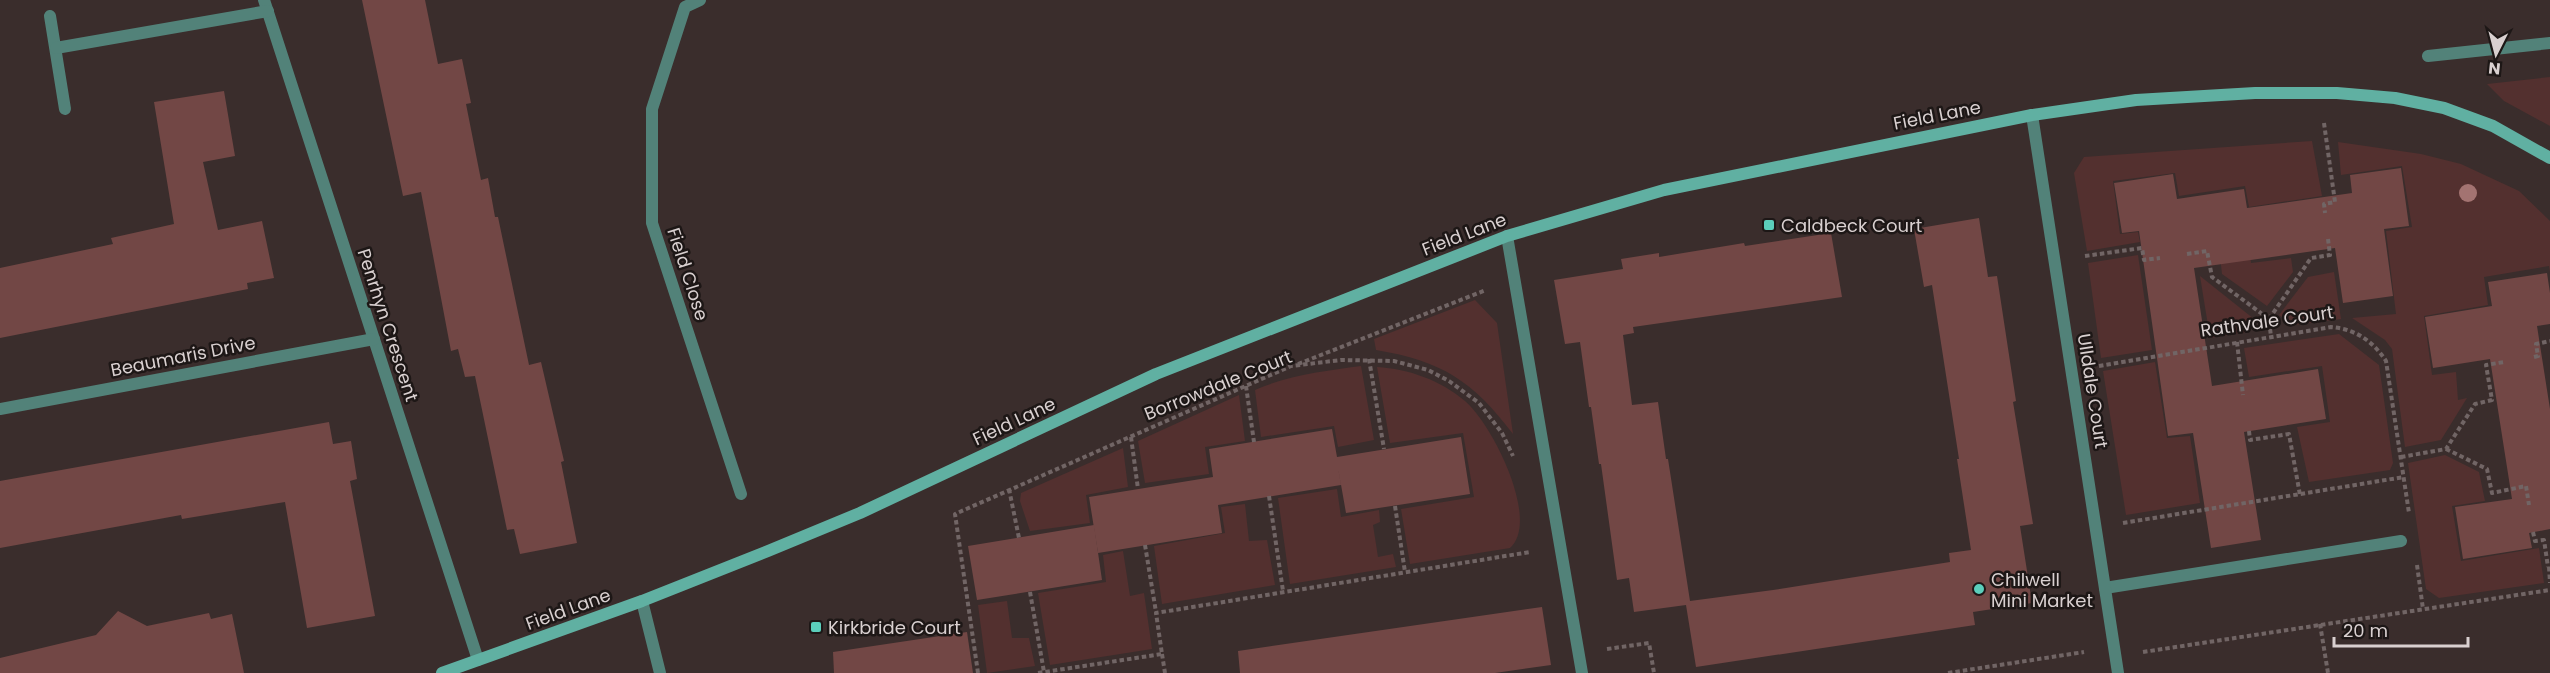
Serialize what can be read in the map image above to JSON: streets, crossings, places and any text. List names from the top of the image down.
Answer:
{
  "streets": {
    "street": [
      "Field Lane",
      "Field Close",
      "Penrhyn Crescent",
      "Beaumaris Drive",
      "Ulldale Court"
    ],
    "path": ["Rathvale Court", "Borrowdale Court"]
  },
  "crossings": [
    ["Field Lane", "Penrhyn Crescent"],
    ["Field Lane", "Ulldale Court"],
    ["Rathvale Court", "Ulldale Court"],
    ["Penrhyn Crescent", "Beaumaris Drive"]
  ],
  "places": {
    "transit": ["Caldbeck Court", "Kirkbride Court"],
    "other": ["Chilwell Mini Market"]
  },
  "scale_bar": "20 m",
  "north": "bottom"
}
